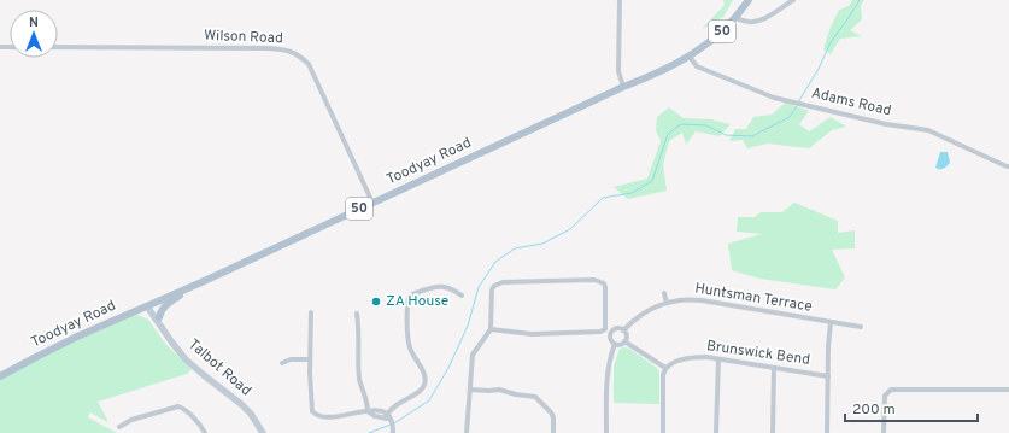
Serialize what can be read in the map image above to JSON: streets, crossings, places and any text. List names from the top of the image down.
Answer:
{
  "streets": {
    "main road": ["50", "Toodyay Road", "Talbot Road"],
    "street": [
      "Wilson Road",
      "Adams Road",
      "Huntsman Terrace",
      "Brunswick Bend"
    ]
  },
  "crossings": [
    ["Wilson Road", "Toodyay Road"],
    ["Adams Road", "Toodyay Road"],
    ["Toodyay Road", "Talbot Road"]
  ],
  "places": ["ZA House"],
  "scale_bar": "200 m",
  "north": "top"
}
